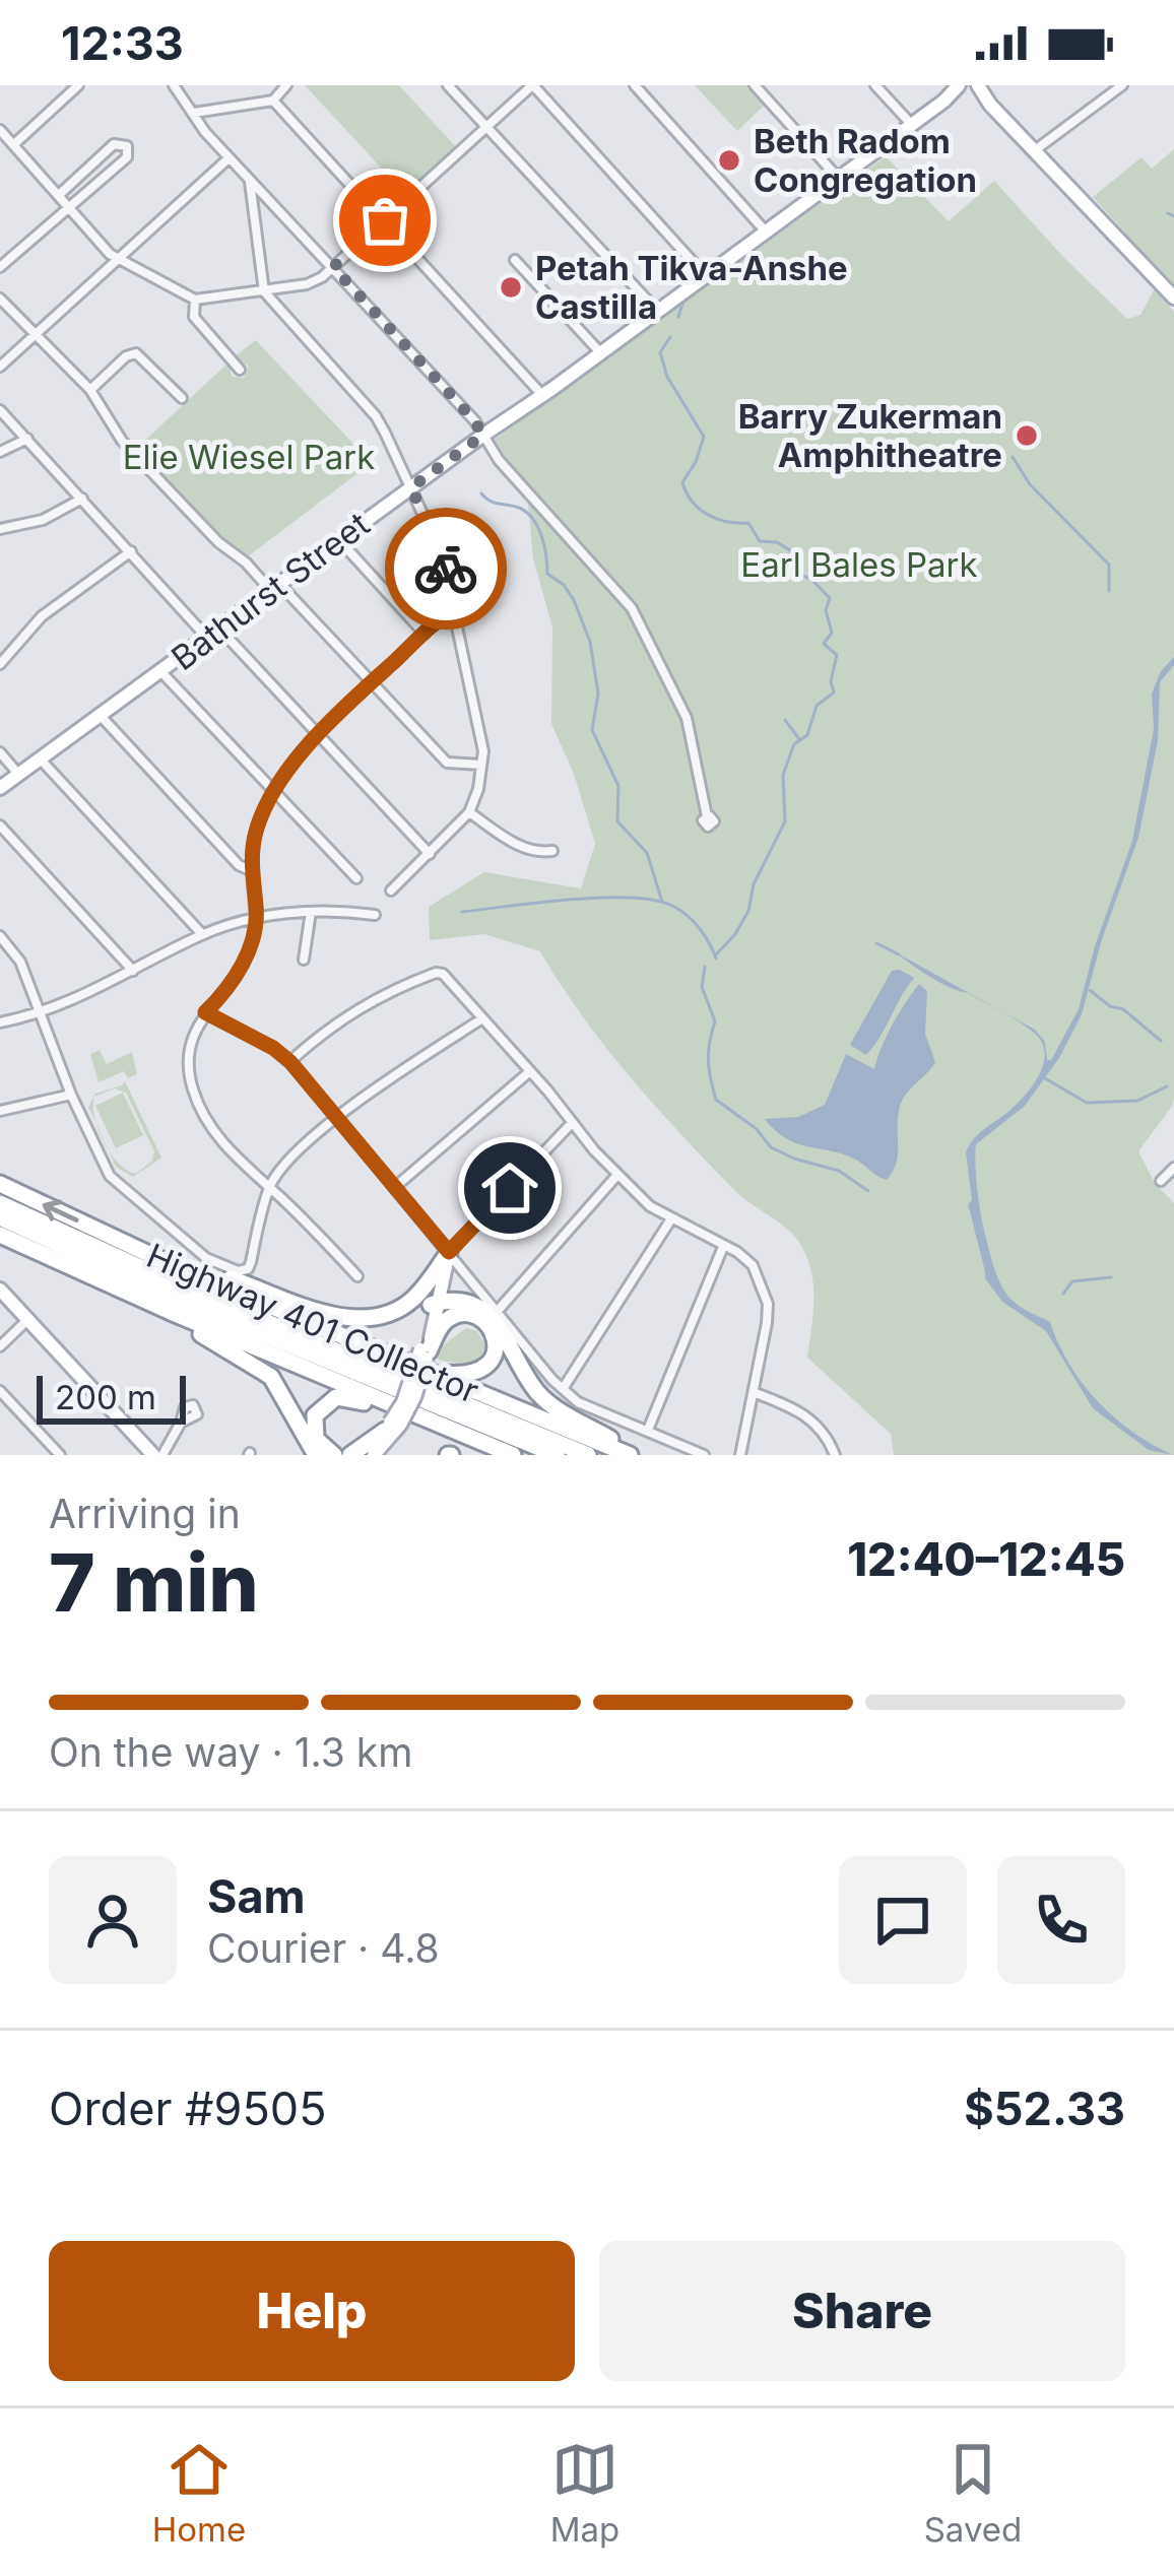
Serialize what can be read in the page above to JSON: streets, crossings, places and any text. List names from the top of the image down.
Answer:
{
  "streets": {
    "highway": ["Highway 401 Collector"],
    "main road": ["Bathurst Street"]
  },
  "parks": ["Elie Wiesel Park", "Earl Bales Park"],
  "places": ["Beth Radom Congregation", "Petah Tikva-Anshe Castilla", "Barry Zukerman Amphitheatre"],
  "scale_bar": "200 m",
  "page": {
    "status": "12:33",
    "scale": "200 m",
    "heading": ["7 min", "Arriving in", "12:40–12:45"],
    "panel": [
      "Sam",
      "Courier · 4.8",
      "Order #9505",
      "$52.33"
    ],
    "bar": "On the way · 1.3 km",
    "buttons": ["Help", "Share"],
    "tabs": ["Home", "Map", "Saved"]
  }
}
